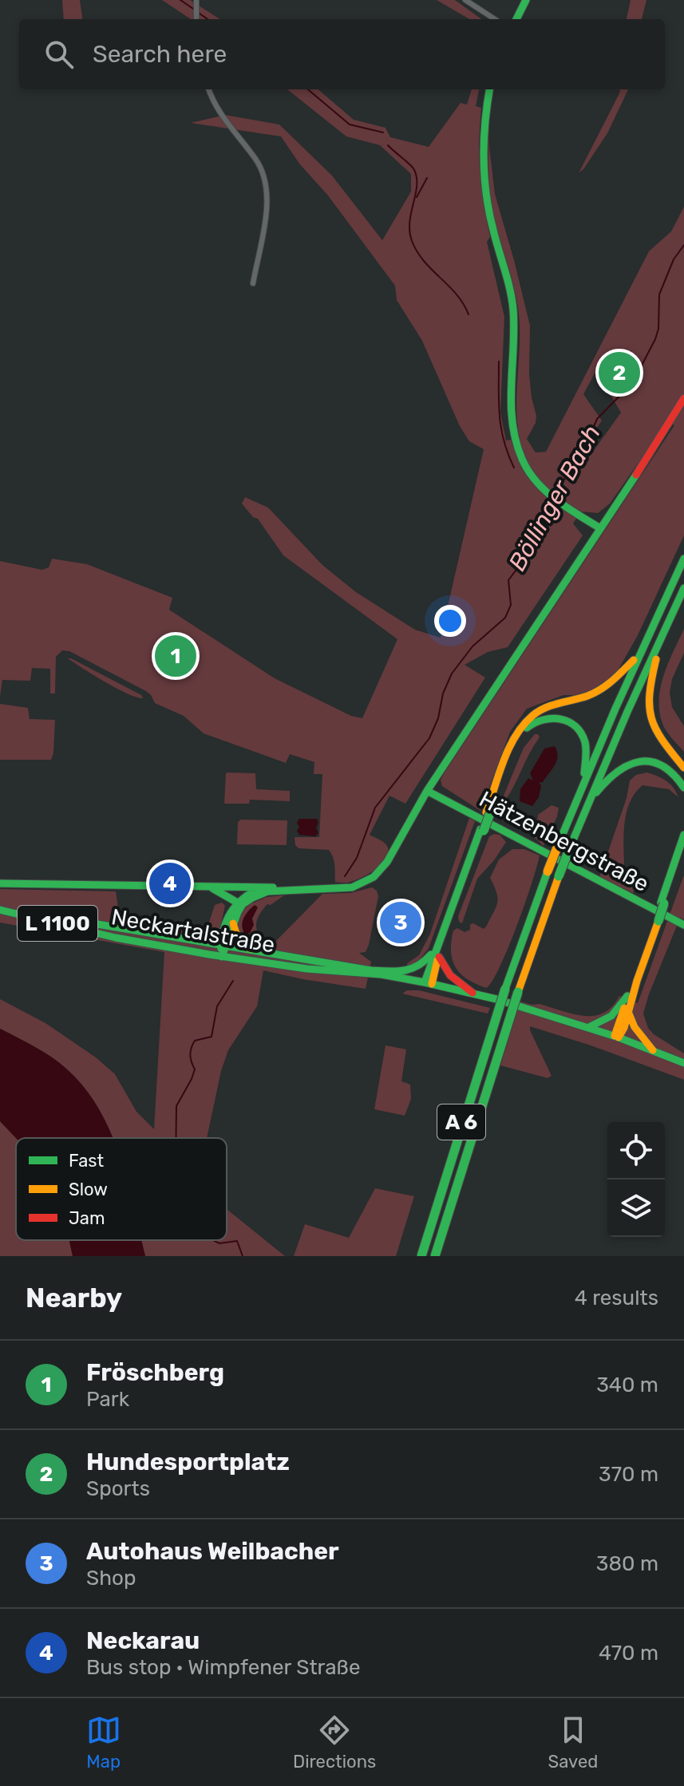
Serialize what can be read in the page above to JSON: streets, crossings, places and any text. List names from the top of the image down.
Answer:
{
  "streets": {
    "main road": [
      "Hätzenbergstraße",
      "L 1100",
      "Neckartalstraße",
      "A 6"
    ]
  },
  "crossings": [
    ["L 1100", "Neckartalstraße"]
  ],
  "water": ["Böllinger Bach"],
  "legend": ["Fast", "Slow", "Jam"],
  "page": {
    "search": "Search here",
    "pins": [
      "2",
      "1",
      "4",
      "3"
    ],
    "heading": ["Nearby", "4 results"],
    "list": [
      {
        "mark": "1",
        "name": "Fröschberg",
        "note": "Park",
        "value": "340 m"
      },
      {
        "mark": "2",
        "name": "Hundesportplatz",
        "note": "Sports",
        "value": "370 m"
      },
      {
        "mark": "3",
        "name": "Autohaus Weilbacher",
        "note": "Shop",
        "value": "380 m"
      },
      {
        "mark": "4",
        "name": "Neckarau",
        "note": "Bus stop · Wimpfener Straße",
        "value": "470 m"
      }
    ],
    "nav": ["Map", "Directions", "Saved"]
  }
}
